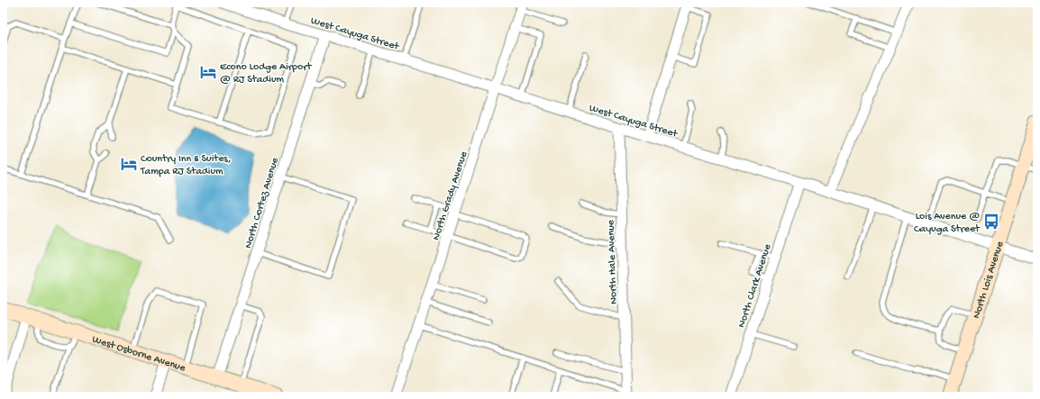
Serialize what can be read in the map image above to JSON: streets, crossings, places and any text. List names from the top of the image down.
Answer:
{
  "streets": {
    "street": [
      "West Cayuga Street",
      "North Grady Avenue",
      "North Cortez Avenue",
      "North Hale Avenue",
      "North Lois Avenue",
      "North Clark Avenue",
      "West Osborne Avenue"
    ]
  },
  "crossings": [
    ["West Cayuga Street", "North Grady Avenue"],
    ["West Cayuga Street", "North Cortez Avenue"],
    ["West Cayuga Street", "North Hale Avenue"],
    ["West Cayuga Street", "North Lois Avenue"],
    ["West Cayuga Street", "North Clark Avenue"],
    ["North Cortez Avenue", "West Osborne Avenue"]
  ],
  "places": {
    "hotel": ["Econo Lodge Airport @ RJ Stadium", "Country Inn & Suites, Tampa RJ Stadium"],
    "bus stop": ["Lois Avenue @ Cayuga Street"]
  }
}
